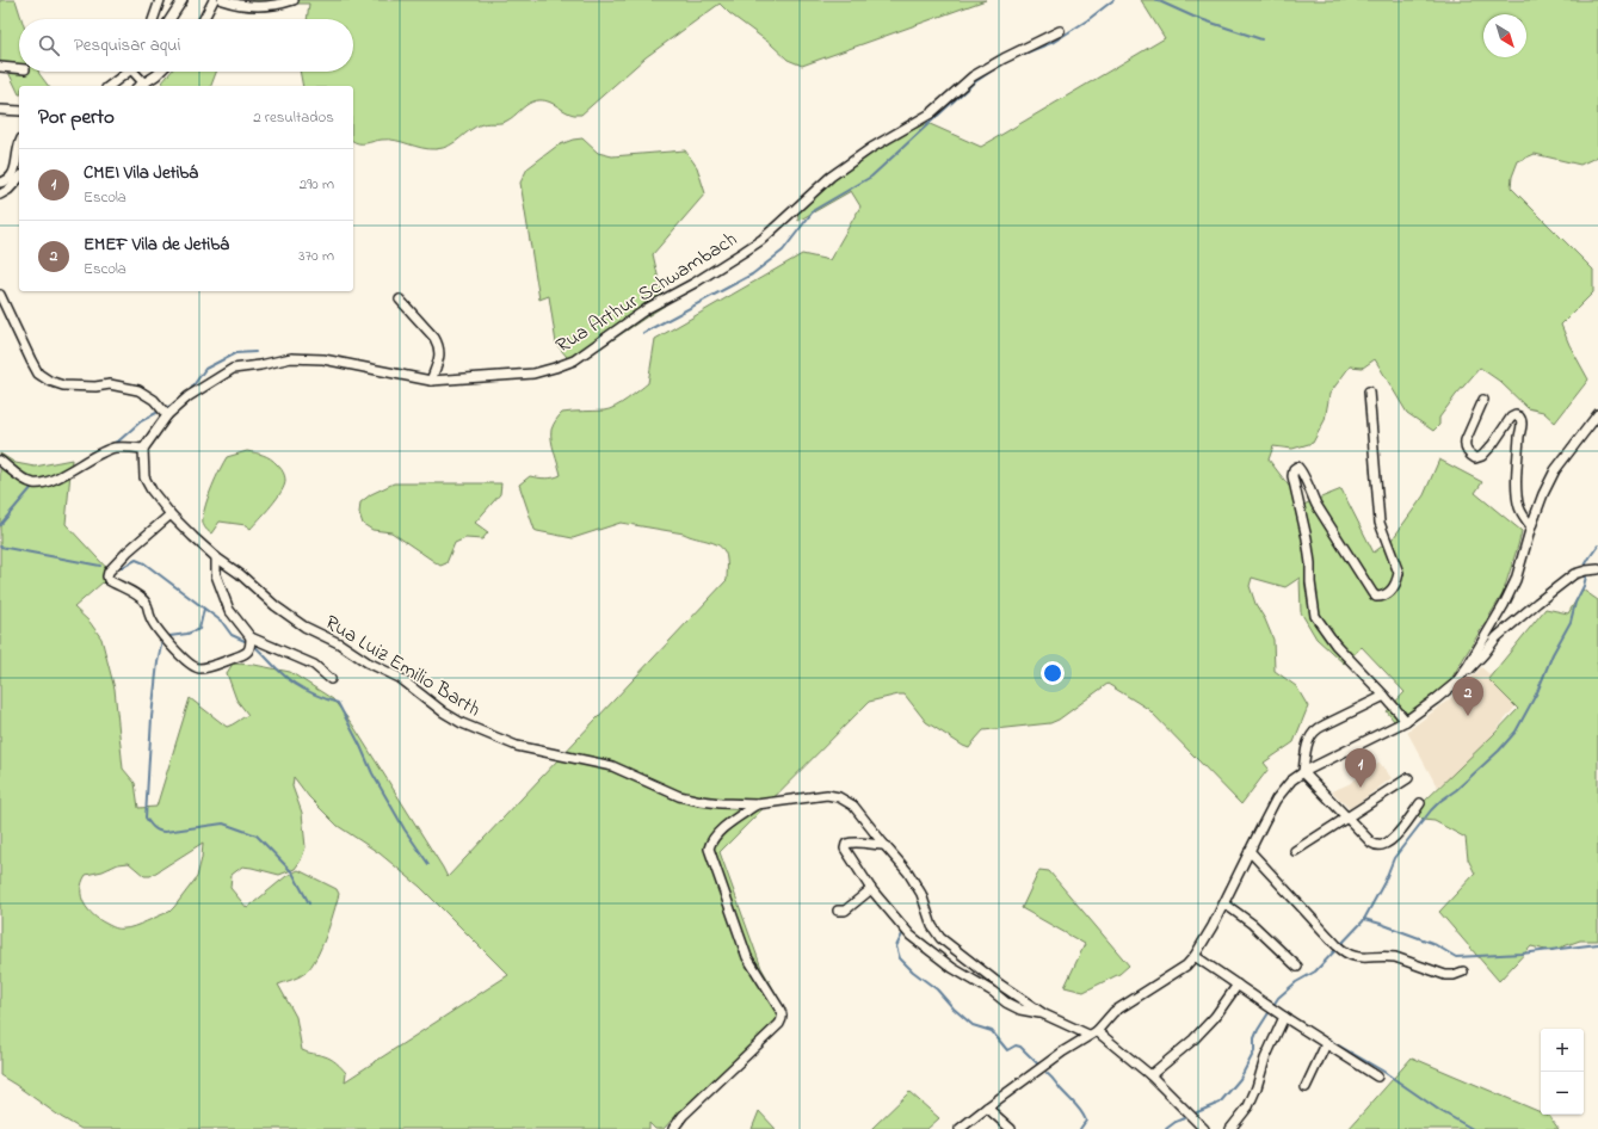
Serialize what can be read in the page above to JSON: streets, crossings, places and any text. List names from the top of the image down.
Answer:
{
  "streets": {
    "street": ["Rua Arthur Schwambach", "Rua Luiz Emilio Barth"]
  },
  "north": "bottom right",
  "page": {
    "search": "Pesquisar aqui",
    "heading": ["Por perto", "2 resultados"],
    "list": [
      {
        "mark": "1",
        "name": "CMEI Vila Jetibá",
        "note": "Escola",
        "value": "290 m"
      },
      {
        "mark": "2",
        "name": "EMEF Vila de Jetibá",
        "note": "Escola",
        "value": "370 m"
      }
    ],
    "pins": ["2", "1"],
    "map_buttons": ["+", "−"]
  }
}
